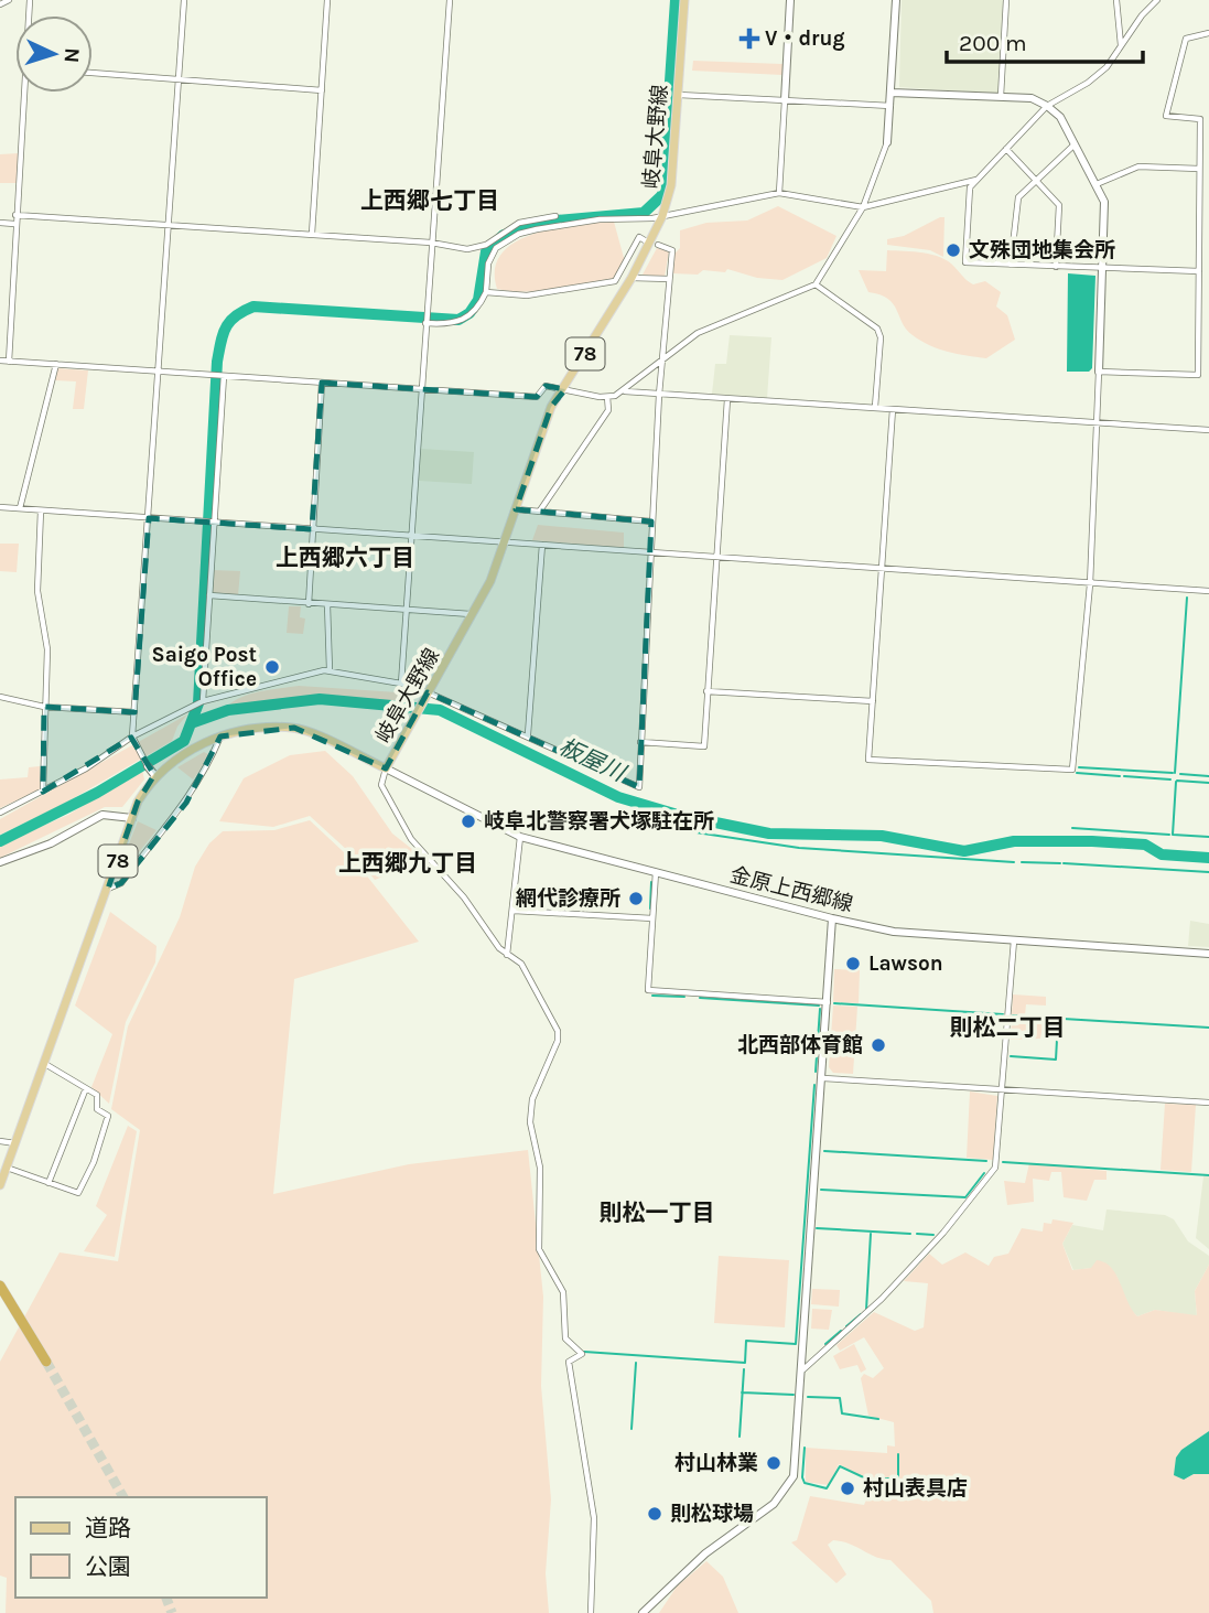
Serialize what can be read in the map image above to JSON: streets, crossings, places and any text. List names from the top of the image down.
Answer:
{
  "streets": {
    "main road": ["岐阜大野線", "78"],
    "street": ["金原上西郷線"]
  },
  "crossings": [
    ["岐阜大野線", "金原上西郷線"]
  ],
  "districts": [
    "上西郷七丁目",
    "上西郷六丁目",
    "上西郷九丁目",
    "則松二丁目",
    "則松一丁目"
  ],
  "water": ["板屋川"],
  "places": {
    "health": ["V・drug"],
    "other": [
      "文殊団地集会所",
      "Saigo Post Office",
      "岐阜北警察署犬塚駐在所",
      "網代診療所",
      "Lawson",
      "北西部体育館",
      "村山林業",
      "村山表具店",
      "則松球場"
    ]
  },
  "legend": ["道路", "公園"],
  "scale_bar": "200 m",
  "north": "right"
}
